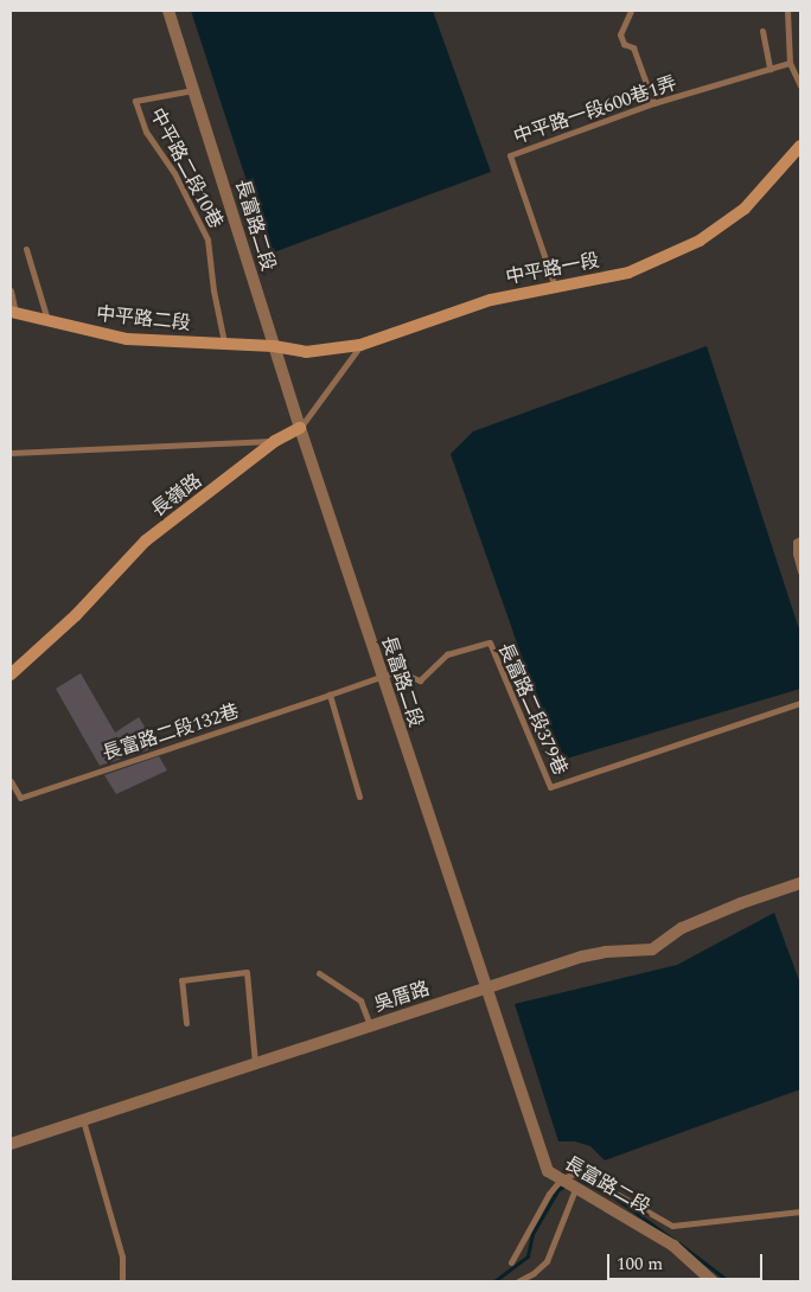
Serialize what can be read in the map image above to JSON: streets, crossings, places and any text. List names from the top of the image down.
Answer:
{
  "streets": {
    "street": [
      "長富路二段",
      "中平路一段",
      "中平路二段",
      "長嶺路",
      "吳厝路"
    ],
    "lane": [
      "中平路一段600巷1弄",
      "中平路二段10巷",
      "長富路二段379巷",
      "長富路二段132巷"
    ]
  },
  "crossings": [
    ["中平路一段600巷1弄", "中平路一段"],
    ["中平路二段10巷", "長富路二段"],
    ["中平路二段10巷", "中平路二段"],
    ["長富路二段", "中平路一段"],
    ["長富路二段", "中平路二段"],
    ["長富路二段", "長嶺路"],
    ["長富路二段", "長富路二段379巷"],
    ["長富路二段", "長富路二段132巷"],
    ["長富路二段", "吳厝路"],
    ["中平路一段", "中平路二段"],
    ["中平路一段", "長嶺路"],
    ["長富路二段379巷", "長富路二段132巷"]
  ],
  "scale_bar": "100 m"
}
